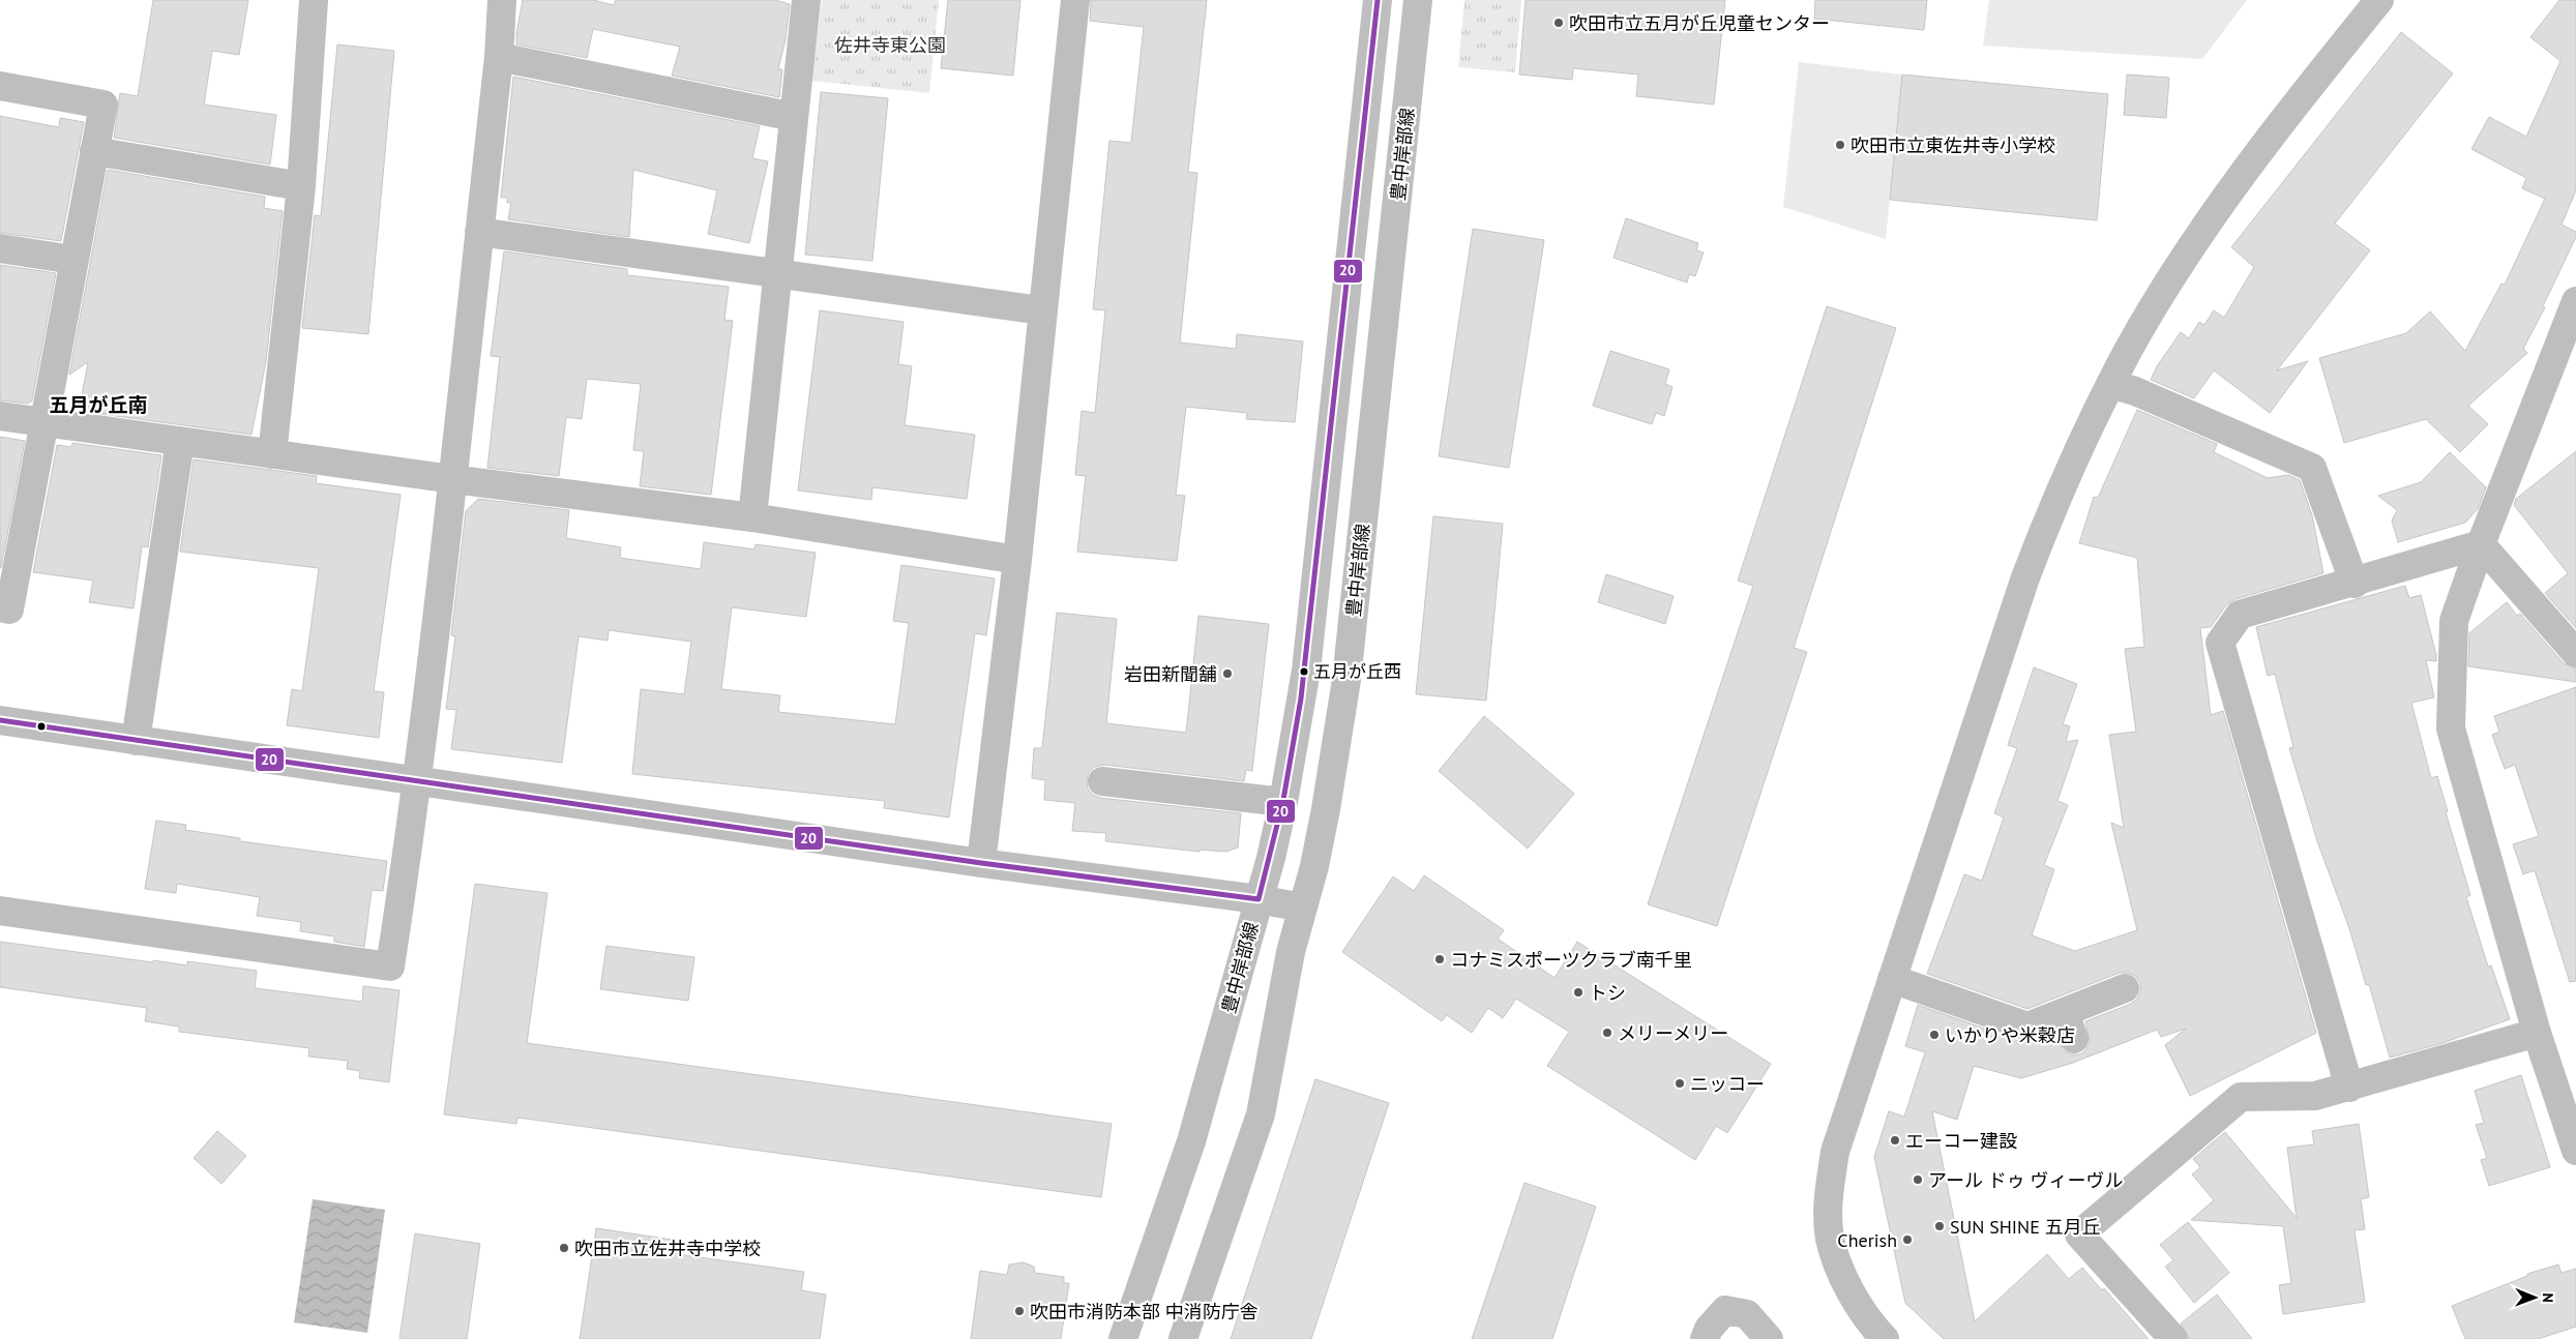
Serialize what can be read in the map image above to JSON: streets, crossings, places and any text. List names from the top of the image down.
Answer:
{
  "streets": {
    "street": ["豊中岸部線"]
  },
  "districts": ["五月が丘南"],
  "parks": ["佐井寺東公園"],
  "places": [
    "吹田市立五月が丘児童センター",
    "吹田市立東佐井寺小学校",
    "五月が丘西",
    "岩田新聞舗",
    "コナミスポーツクラブ南千里",
    "トシ",
    "メリーメリー",
    "いかりや米穀店",
    "ニッコー",
    "エーコー建設",
    "アール ドゥ ヴィーヴル",
    "SUN SHINE 五月丘",
    "Cherish",
    "吹田市立佐井寺中学校",
    "吹田市消防本部 中消防庁舎"
  ],
  "lines": ["transit line 20"],
  "north": "right"
}
